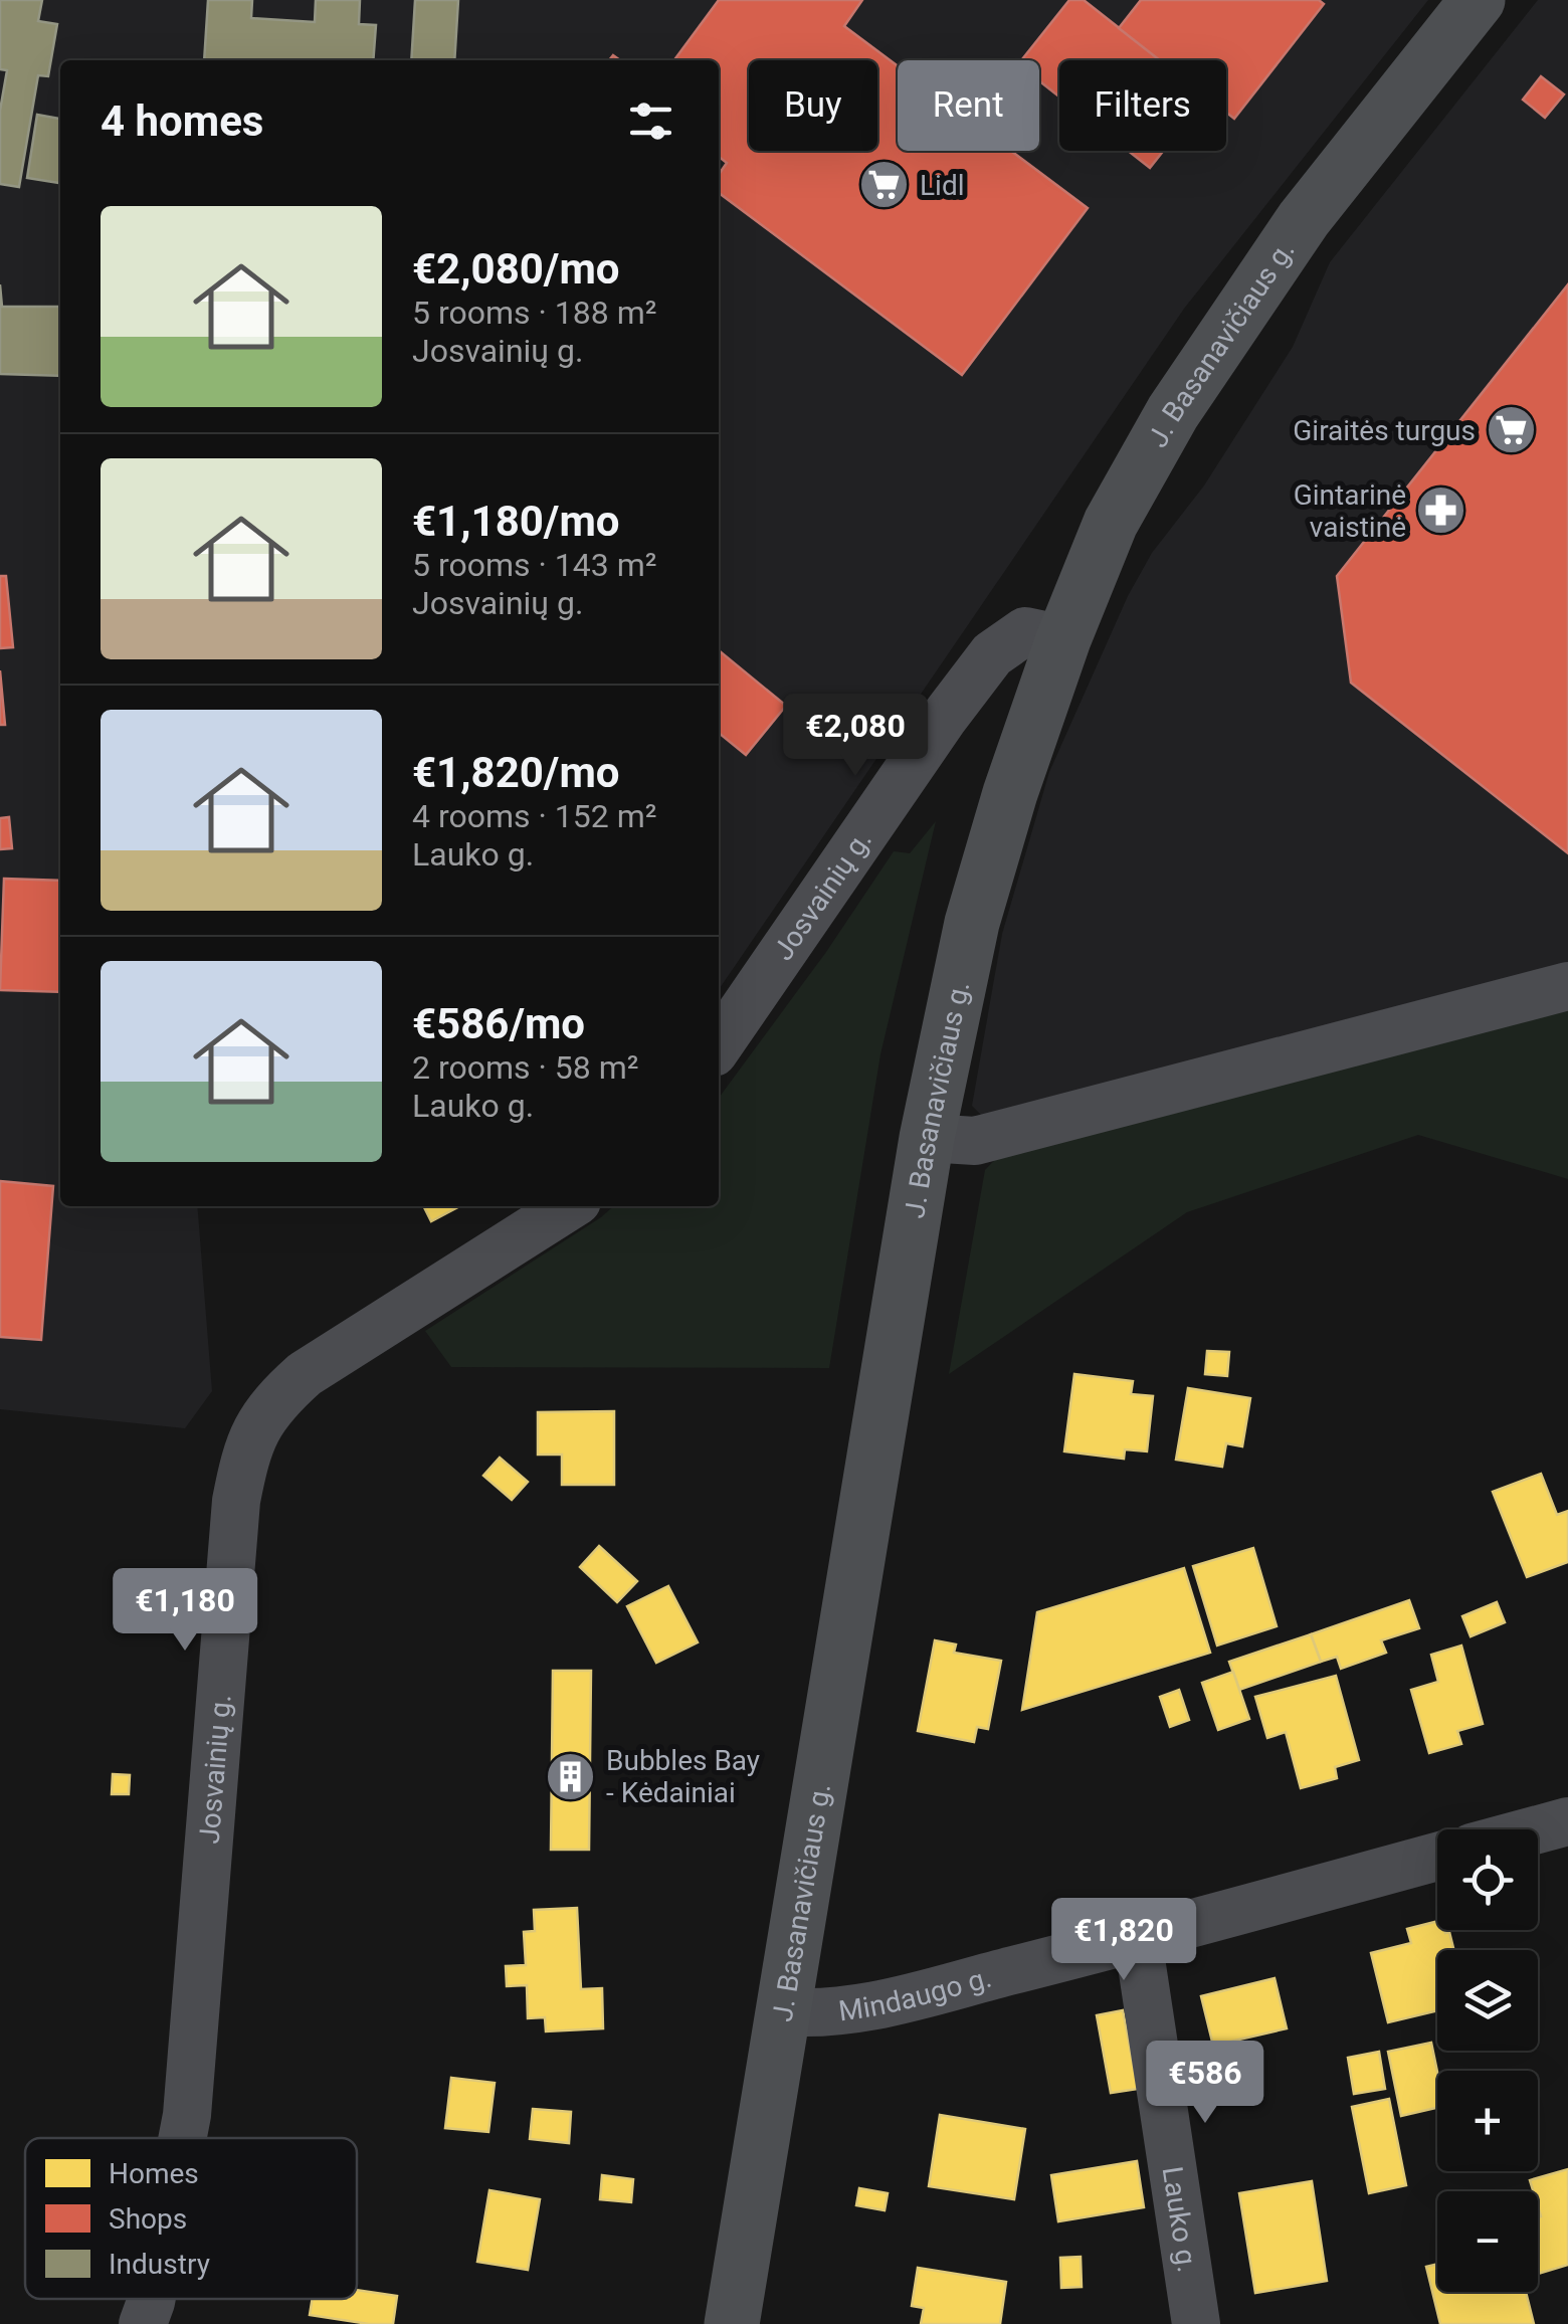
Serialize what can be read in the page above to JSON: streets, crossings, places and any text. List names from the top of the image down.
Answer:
{
  "streets": {
    "main road": ["J. Basanavičiaus g."],
    "street": ["Josvainių g.", "Mindaugo g.", "Lauko g."]
  },
  "crossings": [
    ["J. Basanavičiaus g.", "Josvainių g."],
    ["J. Basanavičiaus g.", "Mindaugo g."],
    ["Mindaugo g.", "Lauko g."]
  ],
  "places": {
    "supermarket": ["Lidl", "Giraitės turgus"],
    "pharmacy": ["Gintarinė vaistinė"],
    "building": ["Bubbles Bay - Kėdainiai"]
  },
  "legend": ["Homes", "Shops", "Industry"],
  "page": {
    "chip": ["Buy", "Rent", "Filters"],
    "heading": "4 homes",
    "list": [
      {
        "name": "€2,080/mo",
        "note": "5 rooms · 188 m² · Josvainių g."
      },
      {
        "name": "€1,180/mo",
        "note": "5 rooms · 143 m² · Josvainių g."
      },
      {
        "name": "€1,820/mo",
        "note": "4 rooms · 152 m² · Lauko g."
      },
      {
        "name": "€586/mo",
        "note": "2 rooms · 58 m² · Lauko g."
      }
    ],
    "price": [
      "€2,080",
      "€1,180",
      "€1,820",
      "€586"
    ],
    "map_buttons": ["+", "−"]
  }
}
